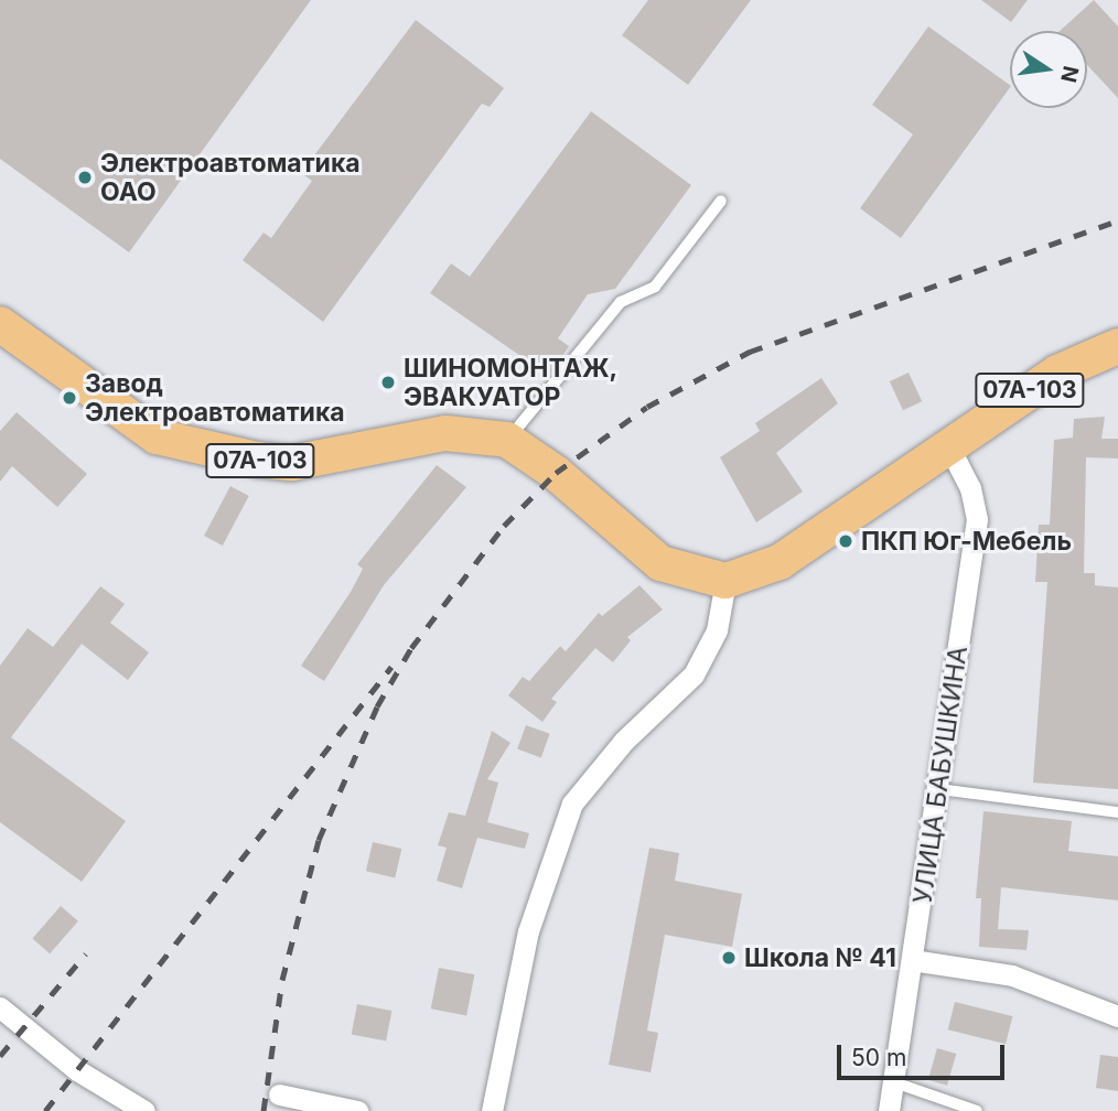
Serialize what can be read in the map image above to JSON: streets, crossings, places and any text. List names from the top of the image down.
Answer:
{
  "streets": {
    "main road": ["07А-103"],
    "street": ["УЛИЦА БАБУШКИНА"]
  },
  "crossings": [
    ["07А-103", "УЛИЦА БАБУШКИНА"]
  ],
  "places": [
    "Электроавтоматика ОАО",
    "ШИНОМОНТАЖ, ЭВАКУАТОР",
    "Завод Электроавтоматика",
    "ПКП Юг-Мебель",
    "Школа № 41"
  ],
  "scale_bar": "50 m",
  "north": "right"
}
